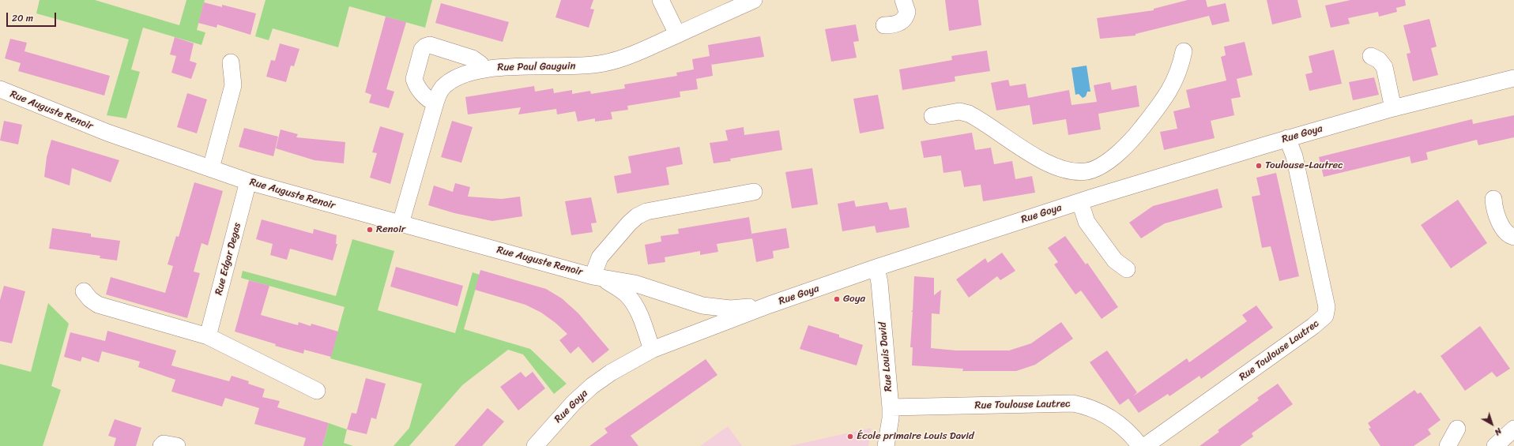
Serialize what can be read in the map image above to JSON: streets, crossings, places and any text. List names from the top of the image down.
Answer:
{
  "streets": {
    "street": [
      "Rue Paul Gauguin",
      "Rue Auguste Renoir",
      "Rue Goya",
      "Rue Edgar Degas",
      "Rue Toulouse Lautrec",
      "Rue Louis David"
    ]
  },
  "crossings": [
    ["Rue Paul Gauguin", "Rue Auguste Renoir"],
    ["Rue Auguste Renoir", "Rue Edgar Degas"],
    ["Rue Goya", "Rue Toulouse Lautrec"],
    ["Rue Goya", "Rue Louis David"],
    ["Rue Toulouse Lautrec", "Rue Louis David"]
  ],
  "places": [
    "Toulouse-Lautrec",
    "Renoir",
    "Goya",
    "École primaire Louis David"
  ],
  "scale_bar": "20 m",
  "north": "bottom right"
}
